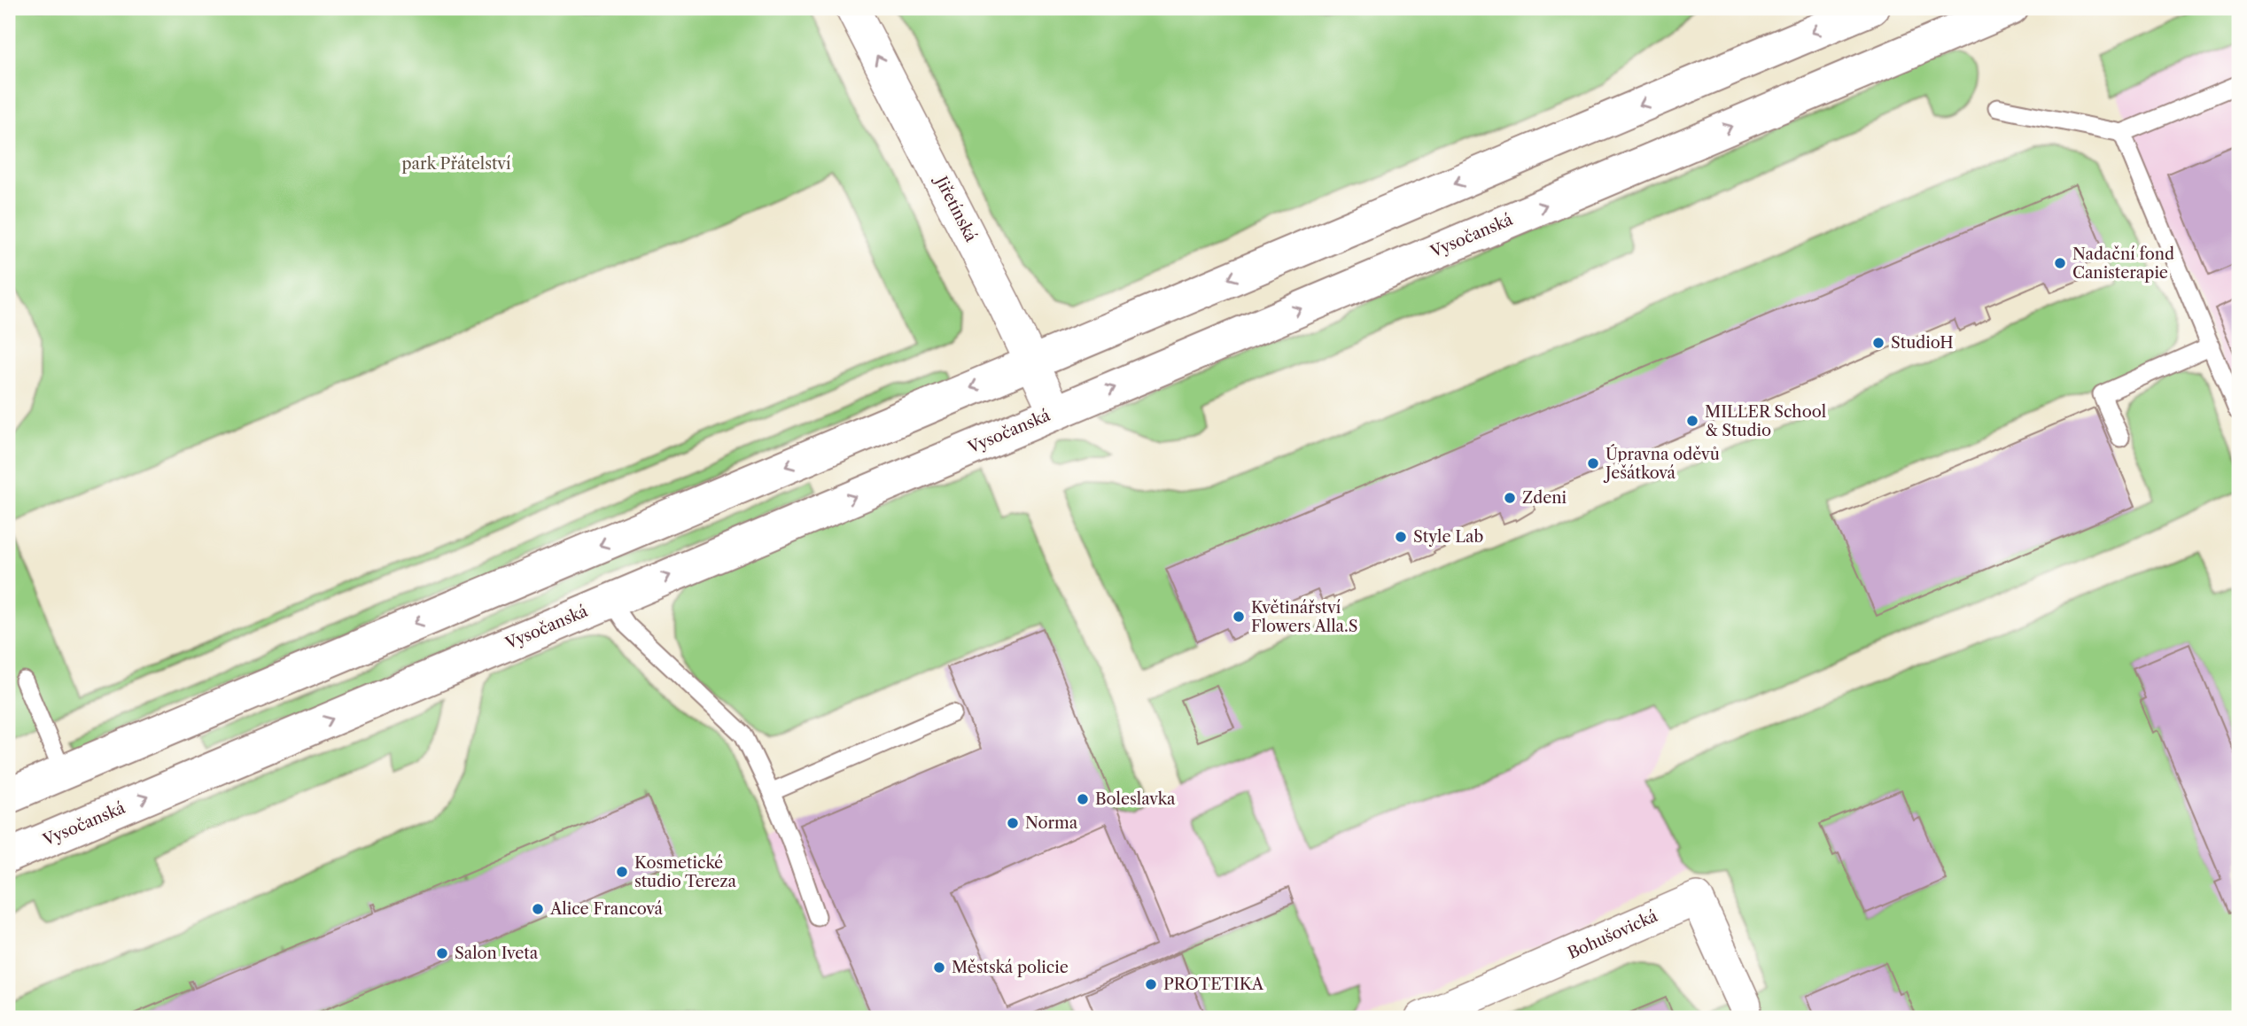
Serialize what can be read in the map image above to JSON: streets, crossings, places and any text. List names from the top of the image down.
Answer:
{
  "streets": {
    "main road": ["Vysočanská"],
    "street": ["Jiřetínská", "Bohušovická"]
  },
  "crossings": [
    ["Jiřetínská", "Vysočanská"]
  ],
  "one_way": ["Jiřetínská"],
  "parks": ["park Přátelství"],
  "places": [
    "Nadační fond Canisterapie",
    "StudioH",
    "MILLER School & Studio",
    "Úpravna oděvů Ješátková",
    "Zdeni",
    "Style Lab",
    "Květinářství Flowers Alla.S",
    "Boleslavka",
    "Norma",
    "Kosmetické studio Tereza",
    "Alice Francová",
    "Salon Iveta",
    "Městská policie",
    "PROTETIKA"
  ]
}
